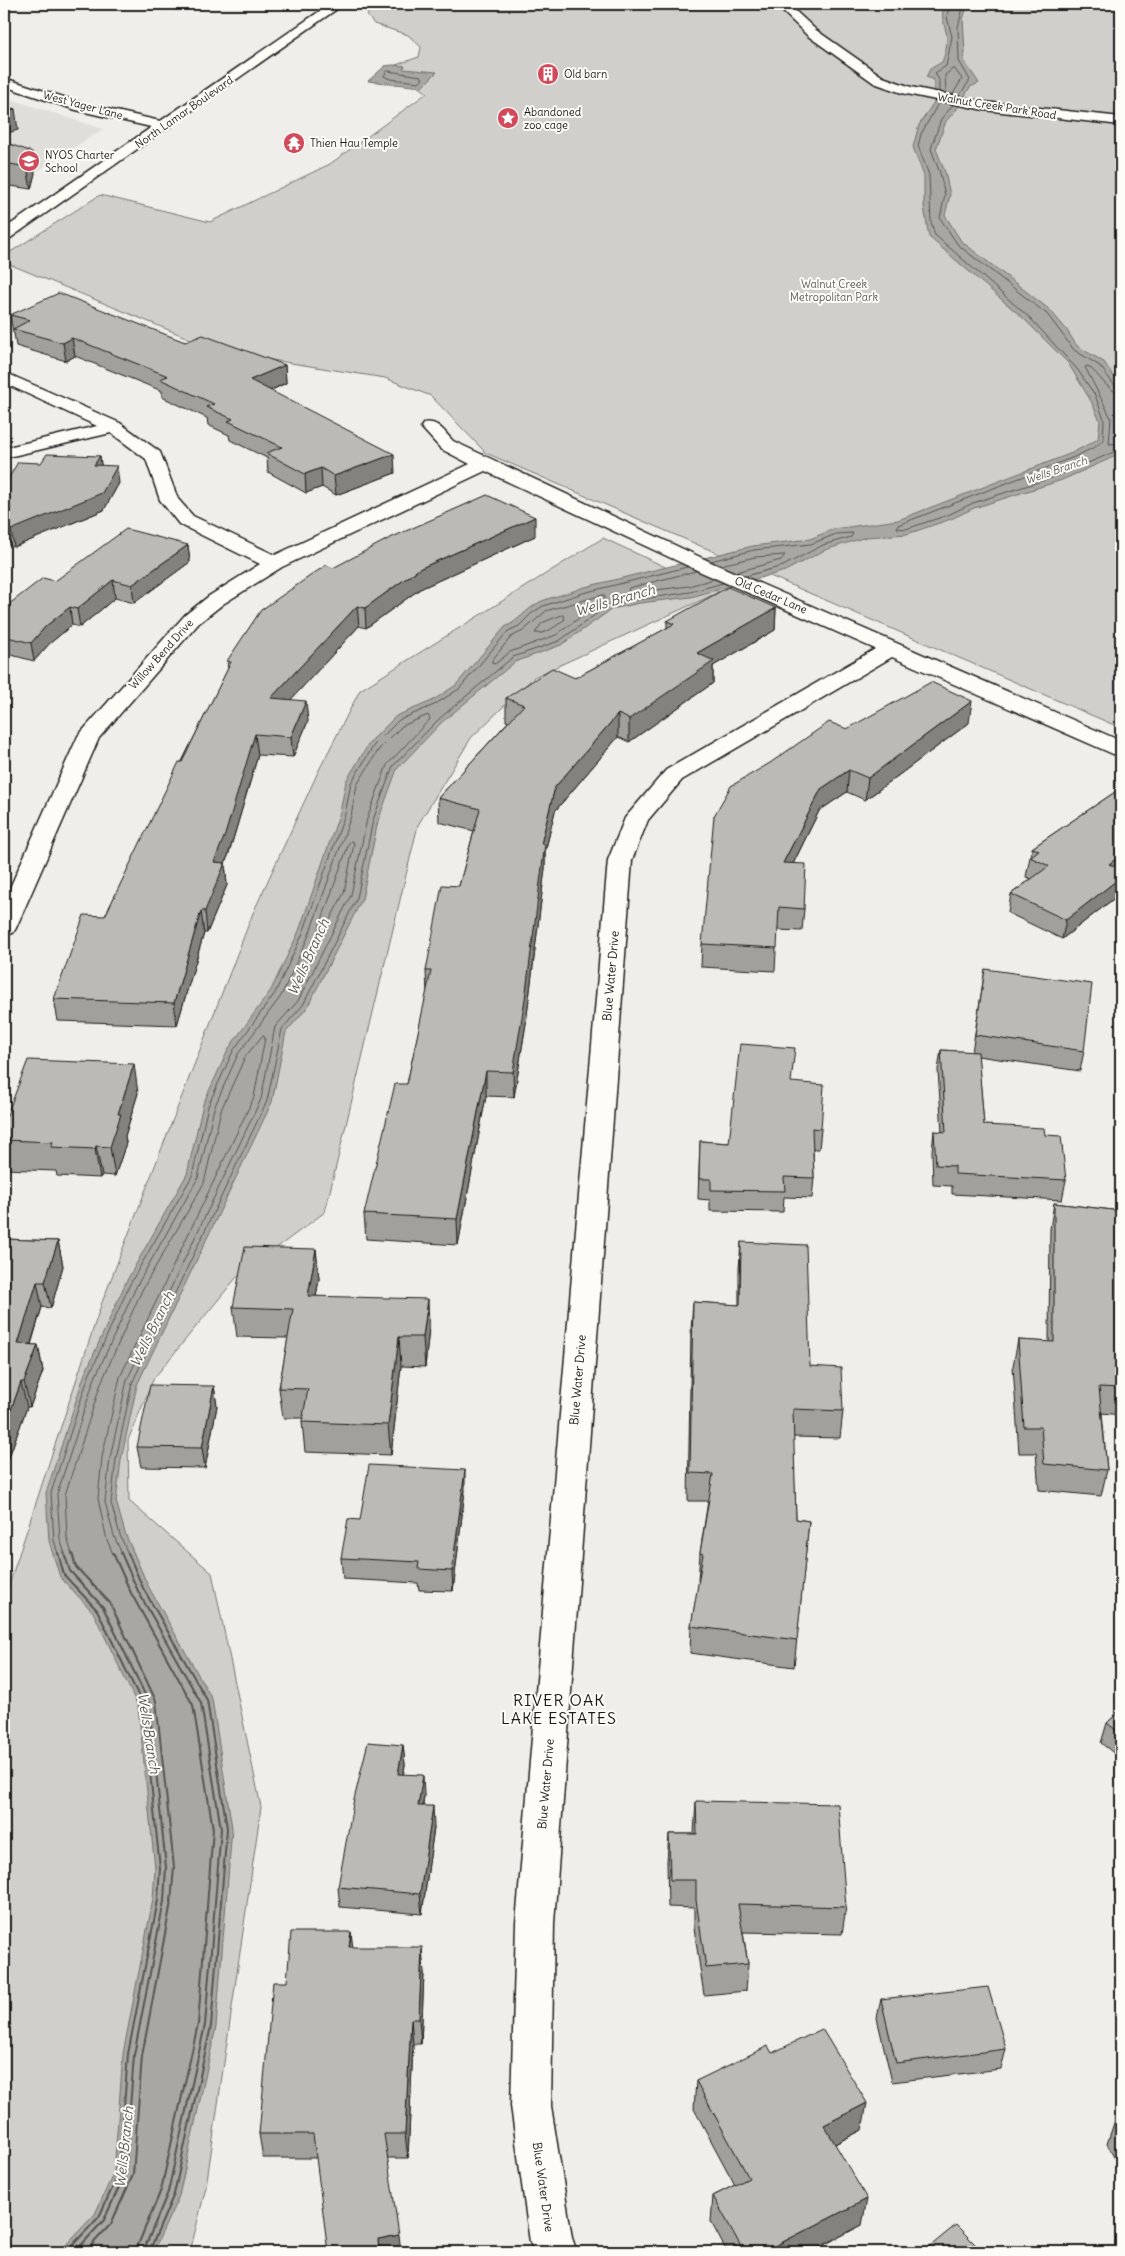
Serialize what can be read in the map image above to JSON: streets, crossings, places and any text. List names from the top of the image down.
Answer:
{
  "streets": {
    "street": [
      "West Yager Lane",
      "Walnut Creek Park Road",
      "North Lamar Boulevard",
      "Old Cedar Lane",
      "Willow Bend Drive",
      "Blue Water Drive"
    ]
  },
  "crossings": [
    ["West Yager Lane", "North Lamar Boulevard"],
    ["Old Cedar Lane", "Willow Bend Drive"],
    ["Old Cedar Lane", "Blue Water Drive"]
  ],
  "districts": ["RIVER OAK LAKE ESTATES"],
  "water": ["Wells Branch"],
  "parks": ["Walnut Creek Metropolitan Park"],
  "places": {
    "building": ["Old barn"],
    "place": ["Abandoned zoo cage"],
    "temple": ["Thien Hau Temple"],
    "school or university": ["NYOS Charter School"]
  }
}
